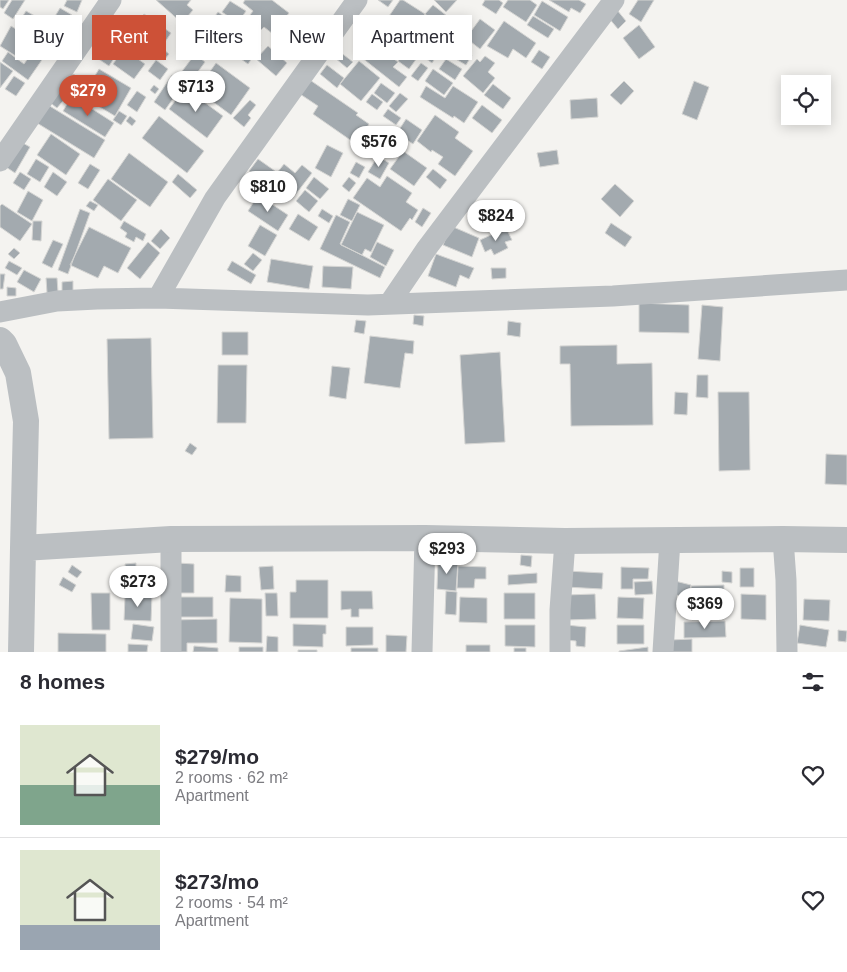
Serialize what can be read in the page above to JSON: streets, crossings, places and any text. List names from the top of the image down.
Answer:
{
  "page": {
    "chip": [
      "Buy",
      "Rent",
      "Filters",
      "New",
      "Apartment"
    ],
    "price": [
      "$713",
      "$279",
      "$576",
      "$810",
      "$824",
      "$293",
      "$273",
      "$369"
    ],
    "heading": "8 homes",
    "list": [
      {
        "name": "$279/mo",
        "note": "2 rooms · 62 m² · Apartment"
      },
      {
        "name": "$273/mo",
        "note": "2 rooms · 54 m² · Apartment"
      }
    ]
  }
}
